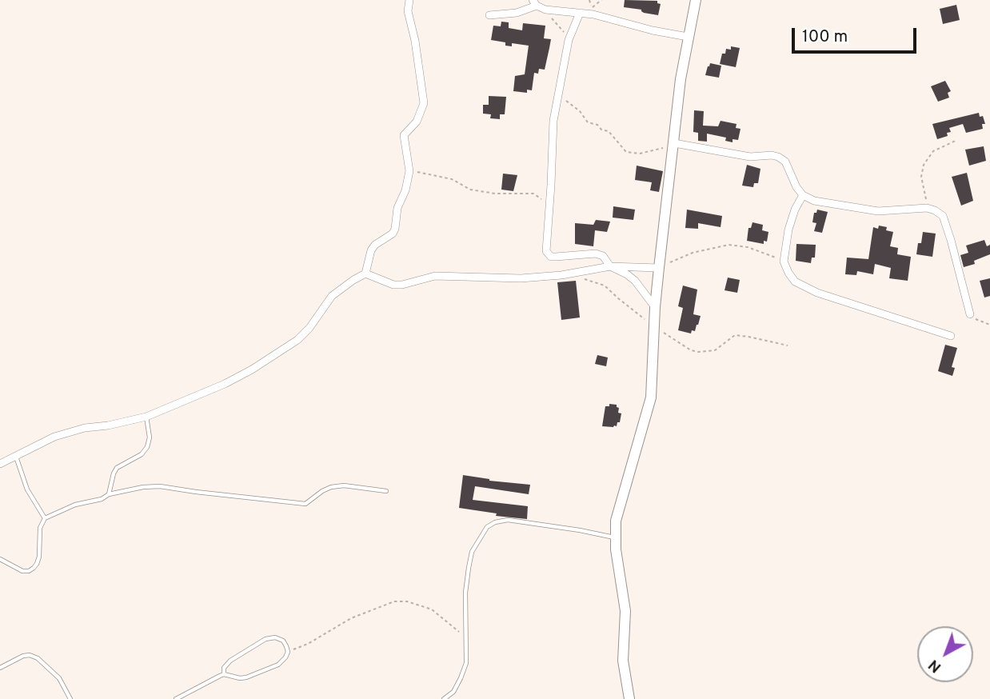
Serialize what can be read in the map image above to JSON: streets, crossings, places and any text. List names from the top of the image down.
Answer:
{
  "scale_bar": "100 m",
  "north": "bottom left"
}
